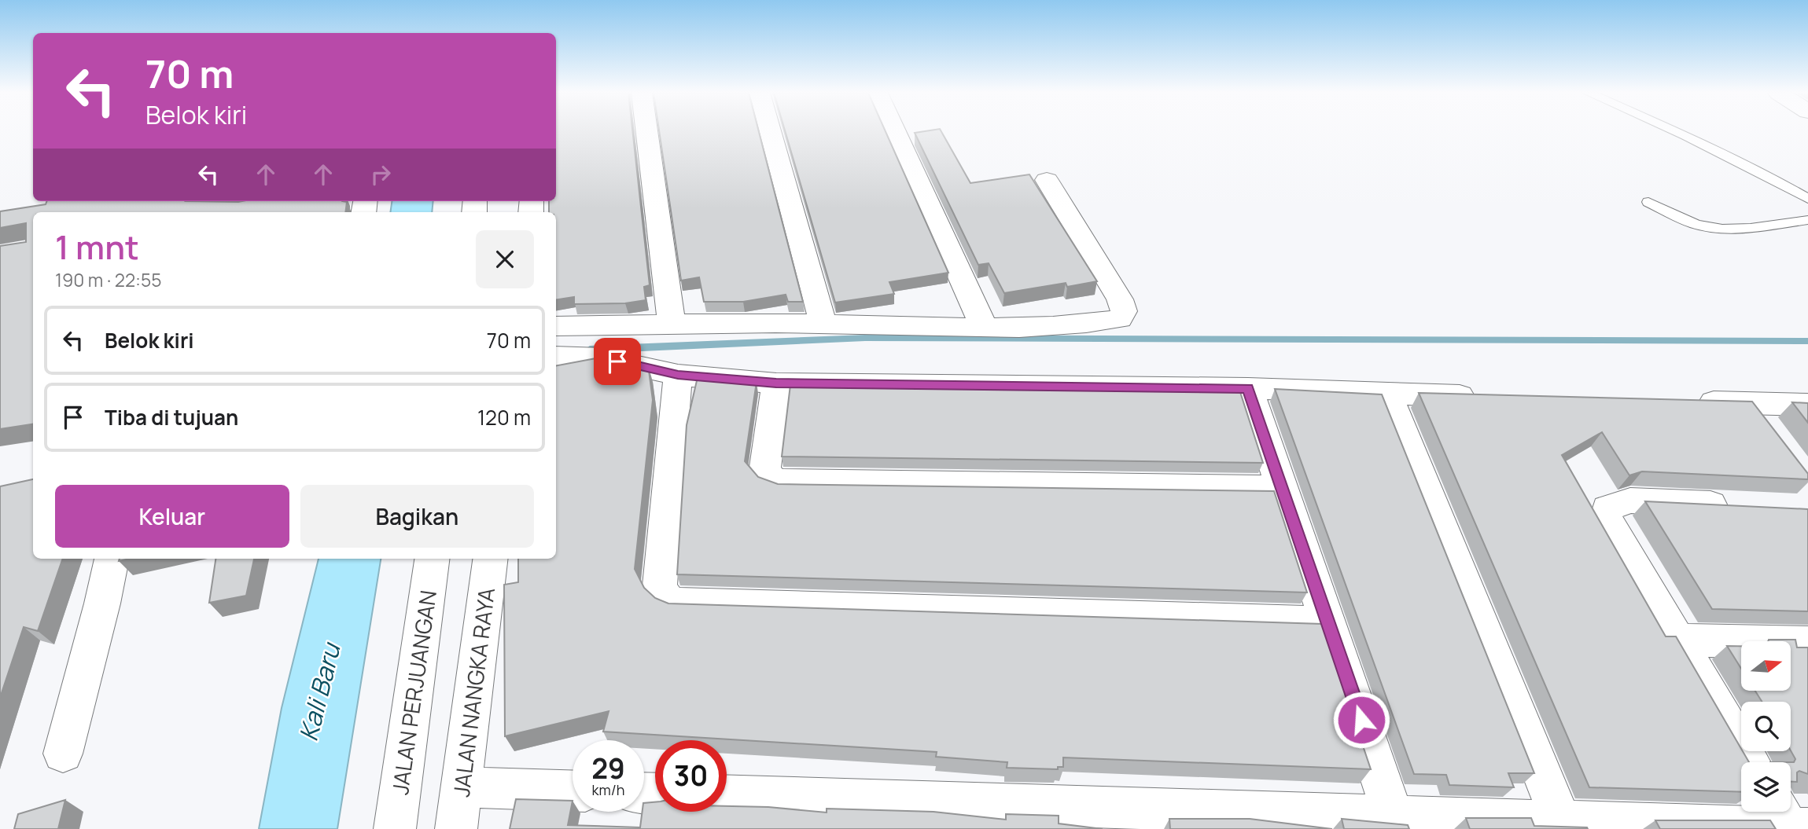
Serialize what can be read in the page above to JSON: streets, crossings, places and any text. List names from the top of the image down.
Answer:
{
  "streets": {
    "street": ["JALAN PERJUANGAN", "JALAN NANGKA RAYA"]
  },
  "water": ["Kali Baru"],
  "north": "right",
  "page": {
    "turn": ["70 m", "Belok kiri"],
    "heading": ["1 mnt", "190 m · 22:55"],
    "list": [
      {
        "name": "Belok kiri",
        "value": "70 m"
      },
      {
        "name": "Tiba di tujuan",
        "value": "120 m"
      }
    ],
    "buttons": ["Keluar", "Bagikan"],
    "speed": "29 km/h",
    "limit": "30"
  }
}
